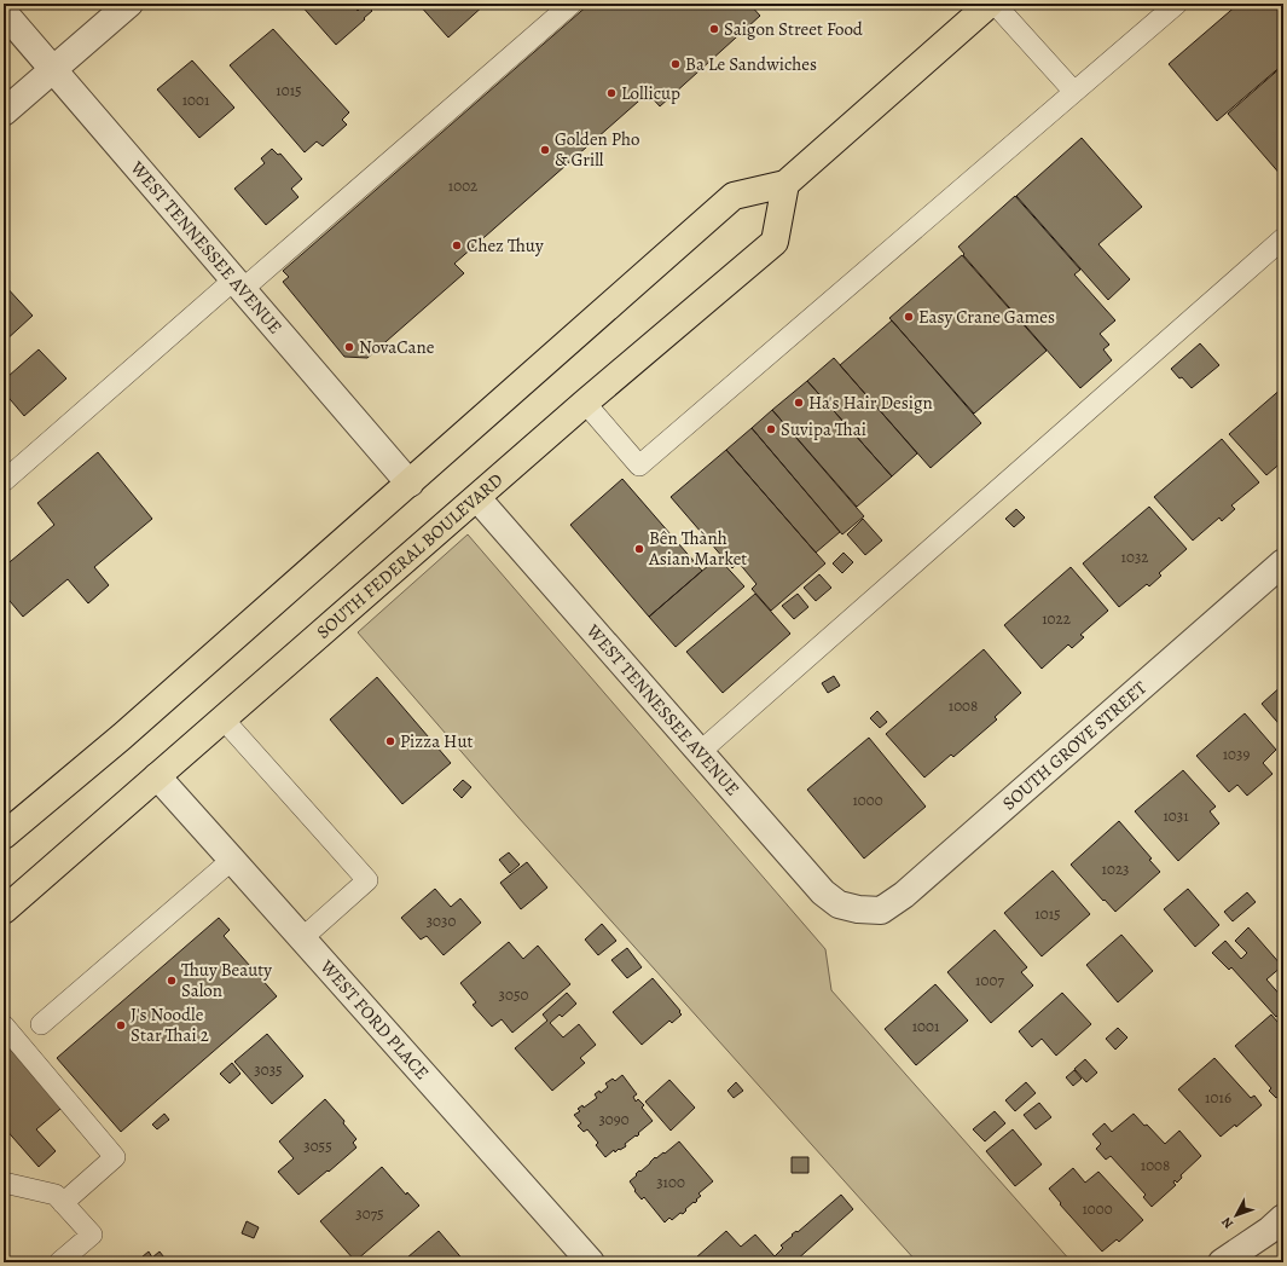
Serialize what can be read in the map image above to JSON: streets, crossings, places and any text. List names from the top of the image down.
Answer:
{
  "streets": {
    "main road": ["SOUTH FEDERAL BOULEVARD"],
    "street": ["WEST TENNESSEE AVENUE", "SOUTH GROVE STREET", "WEST FORD PLACE"]
  },
  "crossings": [
    ["WEST TENNESSEE AVENUE", "SOUTH FEDERAL BOULEVARD"],
    ["WEST TENNESSEE AVENUE", "SOUTH GROVE STREET"],
    ["SOUTH FEDERAL BOULEVARD", "WEST FORD PLACE"]
  ],
  "places": [
    "Saigon Street Food",
    "Ba Le Sandwiches",
    "Lollicup",
    "Golden Pho & Grill",
    "Chez Thuy",
    "Easy Crane Games",
    "NovaCane",
    "Ha's Hair Design",
    "Suvipa Thai",
    "Bên Thành Asian Market",
    "Pizza Hut",
    "Thuy Beauty Salon",
    "J's Noodle Star Thai 2"
  ],
  "house_numbers": [
    "1015",
    "1001",
    "1002",
    "1032",
    "1022",
    "1008",
    "1039",
    "1000",
    "1031",
    "1023",
    "1015",
    "3030",
    "1007",
    "3050",
    "1001",
    "3035",
    "1016",
    "3090",
    "3055",
    "1008",
    "3100",
    "1000",
    "3075"
  ],
  "north": "bottom left"
}
